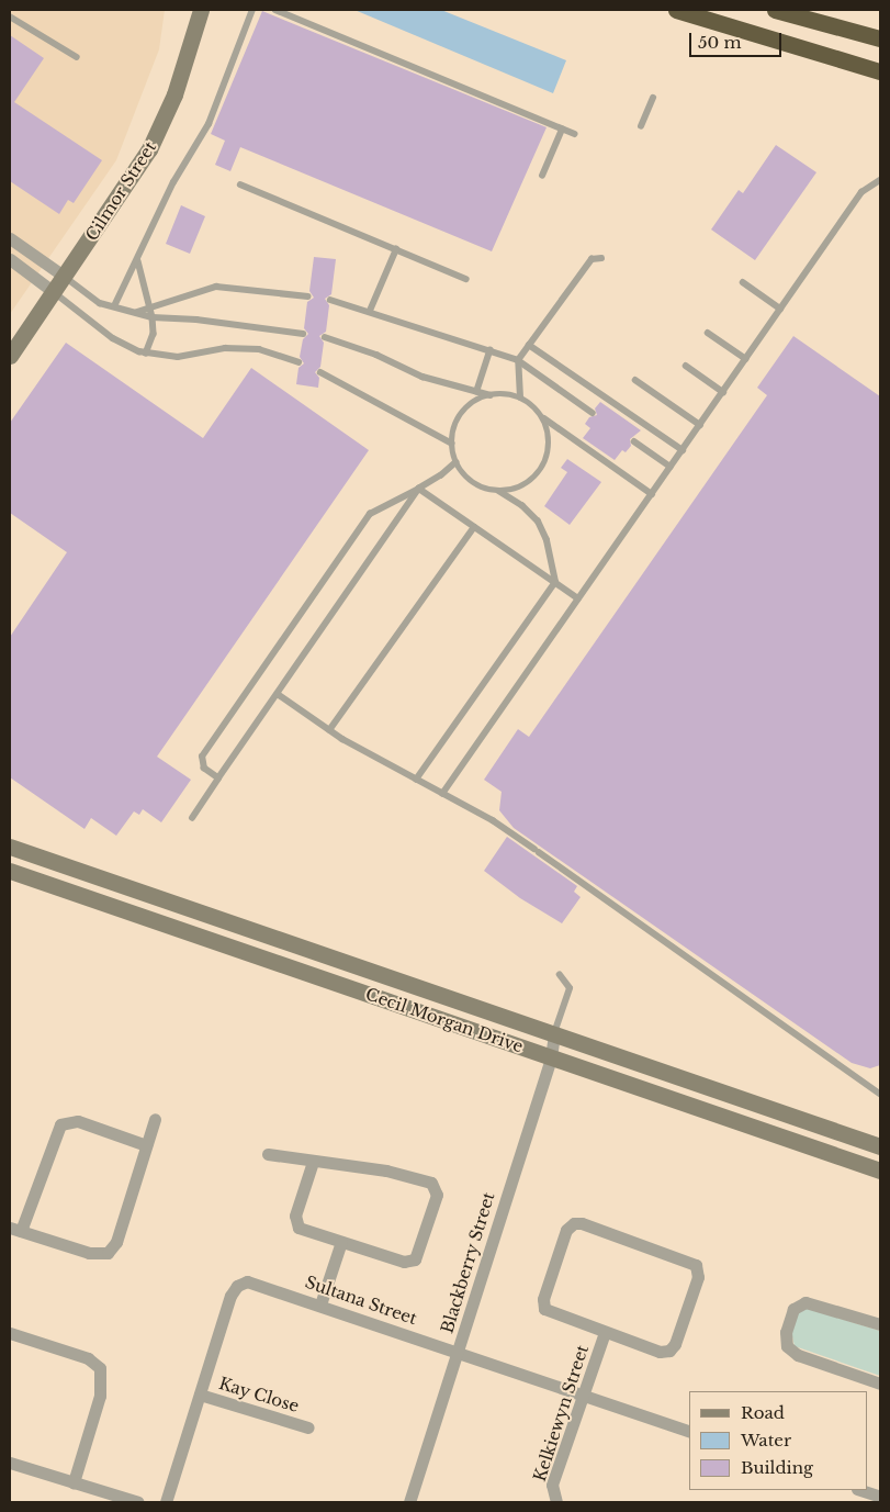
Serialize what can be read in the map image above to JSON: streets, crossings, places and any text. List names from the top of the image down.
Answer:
{
  "streets": {
    "street": [
      "Cilmor Street",
      "Cecil Morgan Drive",
      "Blackberry Street",
      "Sultana Street",
      "Kay Close",
      "Kelkiewyn Street"
    ]
  },
  "crossings": [
    ["Cecil Morgan Drive", "Blackberry Street"],
    ["Blackberry Street", "Sultana Street"],
    ["Sultana Street", "Kay Close"],
    ["Sultana Street", "Kelkiewyn Street"]
  ],
  "legend": ["Road", "Water", "Building"],
  "scale_bar": "50 m"
}
